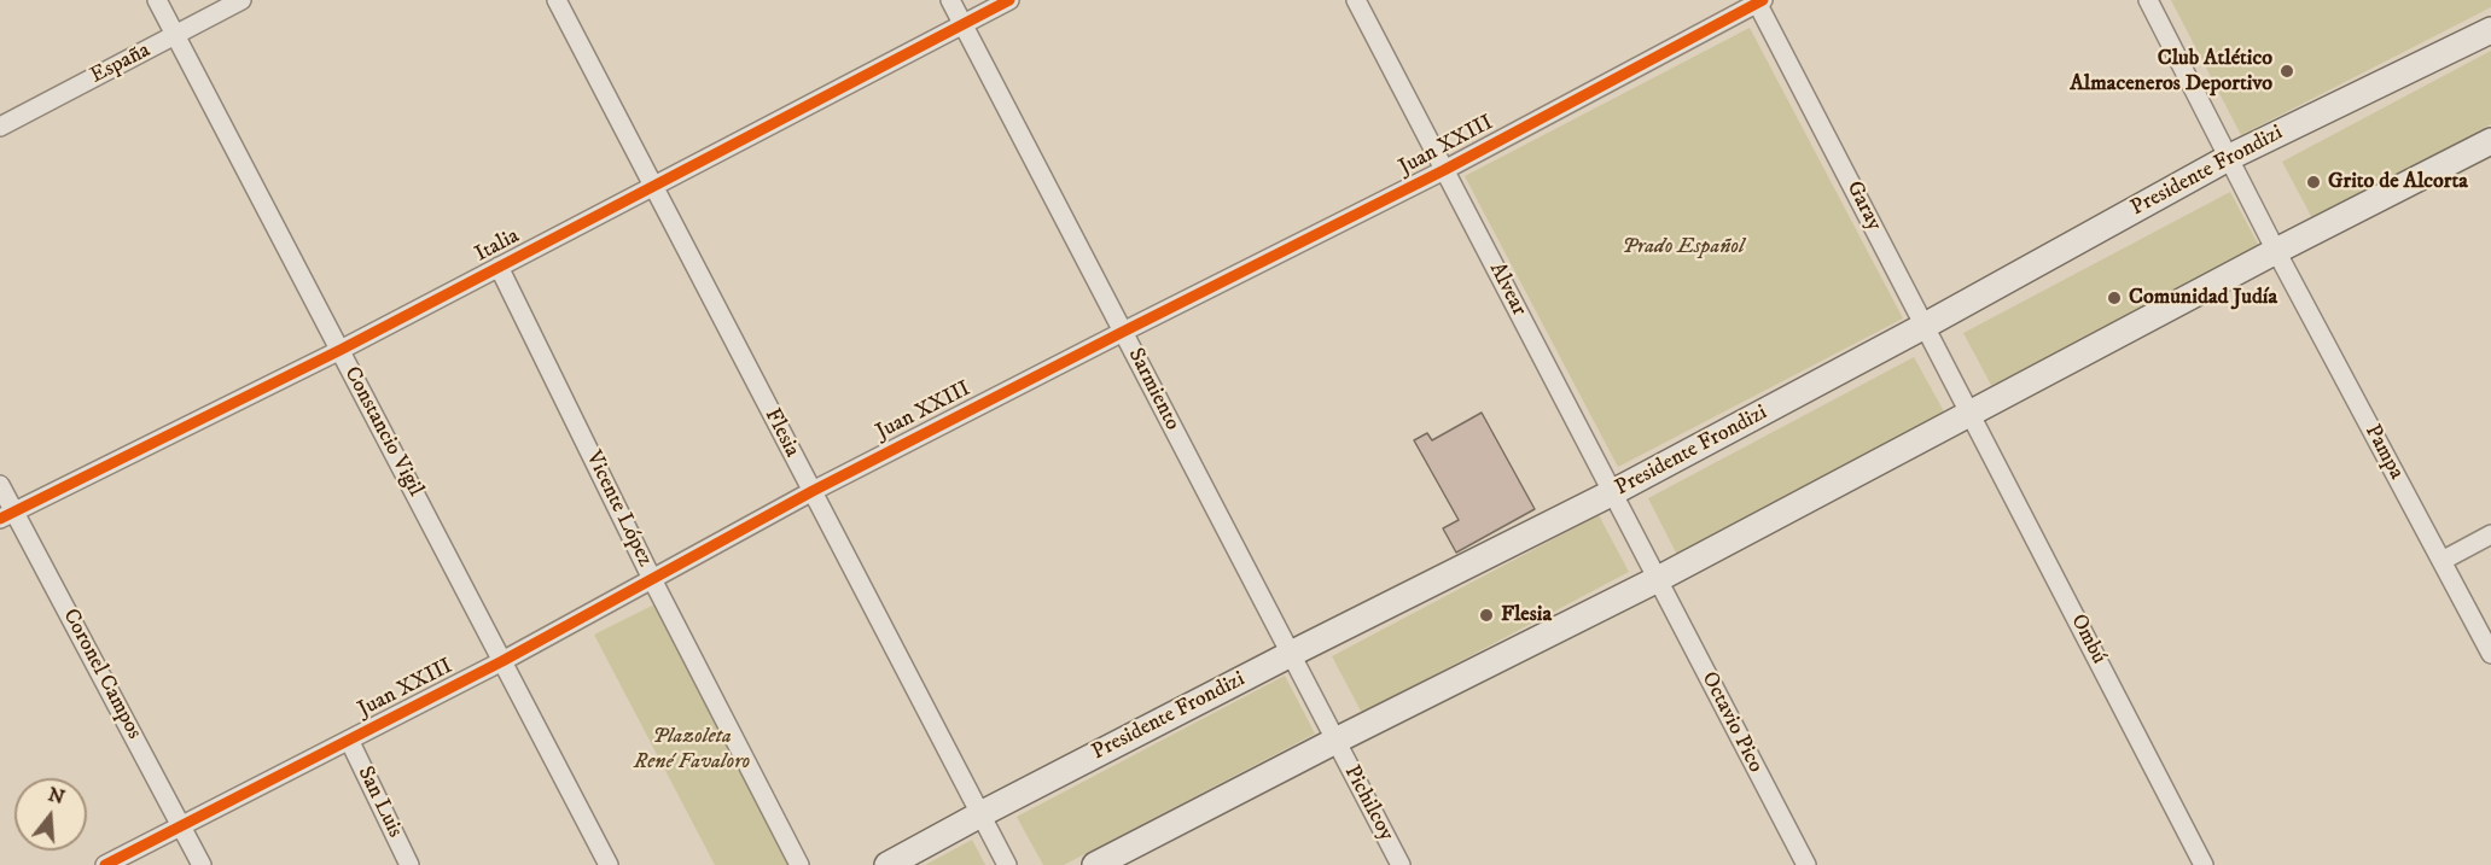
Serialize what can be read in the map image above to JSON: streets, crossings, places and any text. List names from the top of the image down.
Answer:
{
  "streets": {
    "main road": ["Presidente Frondizi"],
    "street": [
      "España",
      "Juan XXIII",
      "Garay",
      "Italia",
      "Alvear",
      "Sarmiento",
      "Constancio Vigil",
      "Flesia",
      "Pampa",
      "Vicente López",
      "Ombú",
      "Coronel Campos",
      "Octavio Pico",
      "San Luis",
      "Pichilcoy"
    ]
  },
  "crossings": [
    ["España", "Constancio Vigil"],
    ["Juan XXIII", "Garay"],
    ["Juan XXIII", "Alvear"],
    ["Juan XXIII", "Sarmiento"],
    ["Juan XXIII", "Constancio Vigil"],
    ["Juan XXIII", "Flesia"],
    ["Juan XXIII", "Vicente López"],
    ["Juan XXIII", "Coronel Campos"],
    ["Juan XXIII", "San Luis"],
    ["Presidente Frondizi", "Garay"],
    ["Presidente Frondizi", "Alvear"],
    ["Presidente Frondizi", "Sarmiento"],
    ["Presidente Frondizi", "Flesia"],
    ["Presidente Frondizi", "Pampa"],
    ["Garay", "Ombú"],
    ["Italia", "Sarmiento"],
    ["Italia", "Constancio Vigil"],
    ["Italia", "Flesia"],
    ["Italia", "Vicente López"],
    ["Italia", "Coronel Campos"],
    ["Alvear", "Octavio Pico"],
    ["Sarmiento", "Pichilcoy"]
  ],
  "parks": ["Prado Español", "Plazoleta René Favaloro"],
  "places": [
    "Club Atlético Almaceneros Deportivo",
    "Grito de Alcorta",
    "Comunidad Judía",
    "Flesia"
  ],
  "north": "top"
}
